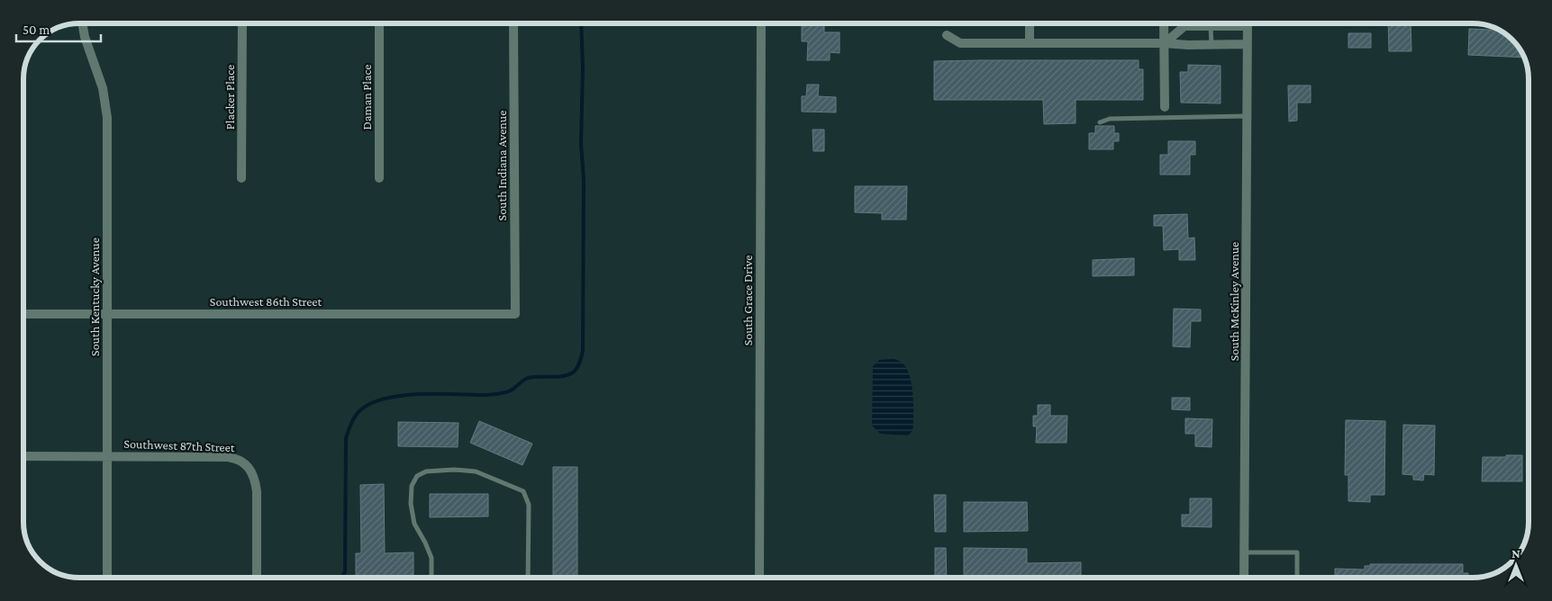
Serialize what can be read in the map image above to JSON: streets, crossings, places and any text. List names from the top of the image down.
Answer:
{
  "streets": {
    "street": [
      "Placker Place",
      "Daman Place",
      "South Indiana Avenue",
      "South Kentucky Avenue",
      "South Grace Drive",
      "Southwest 86th Street",
      "South McKinley Avenue",
      "Southwest 87th Street"
    ]
  },
  "crossings": [
    ["South Indiana Avenue", "Southwest 86th Street"],
    ["South Kentucky Avenue", "Southwest 86th Street"],
    ["South Kentucky Avenue", "Southwest 87th Street"]
  ],
  "scale_bar": "50 m",
  "north": "top"
}
